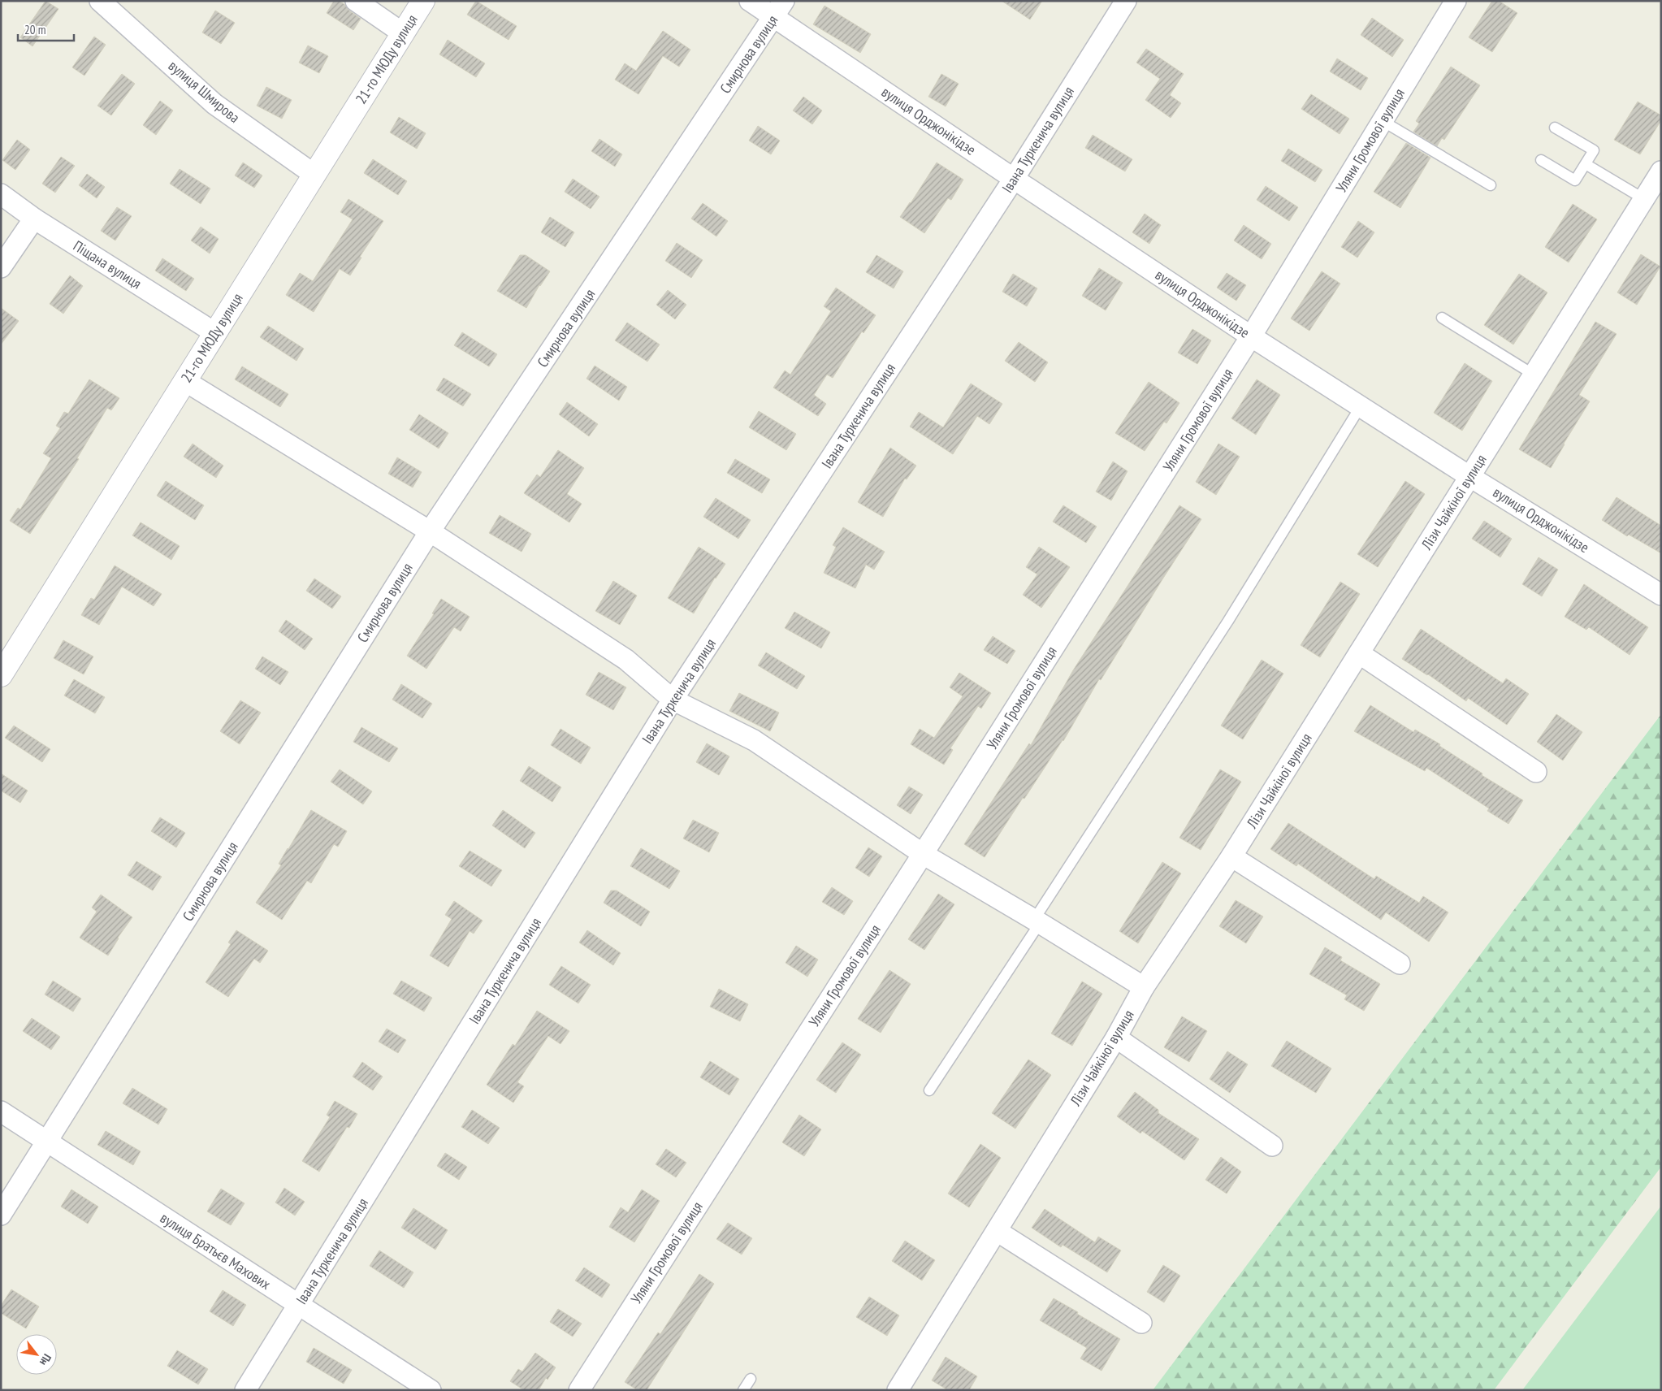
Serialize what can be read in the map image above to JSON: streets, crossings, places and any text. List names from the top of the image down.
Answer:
{
  "streets": {
    "street": [
      "Смирнова вулиця",
      "21-го МЮДу вулиця",
      "вулиця Шмирова",
      "вулиця Орджонікідзе",
      "Івана Туркенича вулиця",
      "Уляни Громової вулиця",
      "Піщана вулиця",
      "Лізи Чайкіної вулиця",
      "вулиця Братьєв Махових"
    ]
  },
  "crossings": [
    ["Смирнова вулиця", "вулиця Орджонікідзе"],
    ["Смирнова вулиця", "вулиця Братьєв Махових"],
    ["21-го МЮДу вулиця", "вулиця Шмирова"],
    ["21-го МЮДу вулиця", "Піщана вулиця"],
    ["вулиця Орджонікідзе", "Івана Туркенича вулиця"],
    ["вулиця Орджонікідзе", "Уляни Громової вулиця"],
    ["вулиця Орджонікідзе", "Лізи Чайкіної вулиця"],
    ["Івана Туркенича вулиця", "вулиця Братьєв Махових"]
  ],
  "scale_bar": "20 m",
  "north": "bottom right"
}
